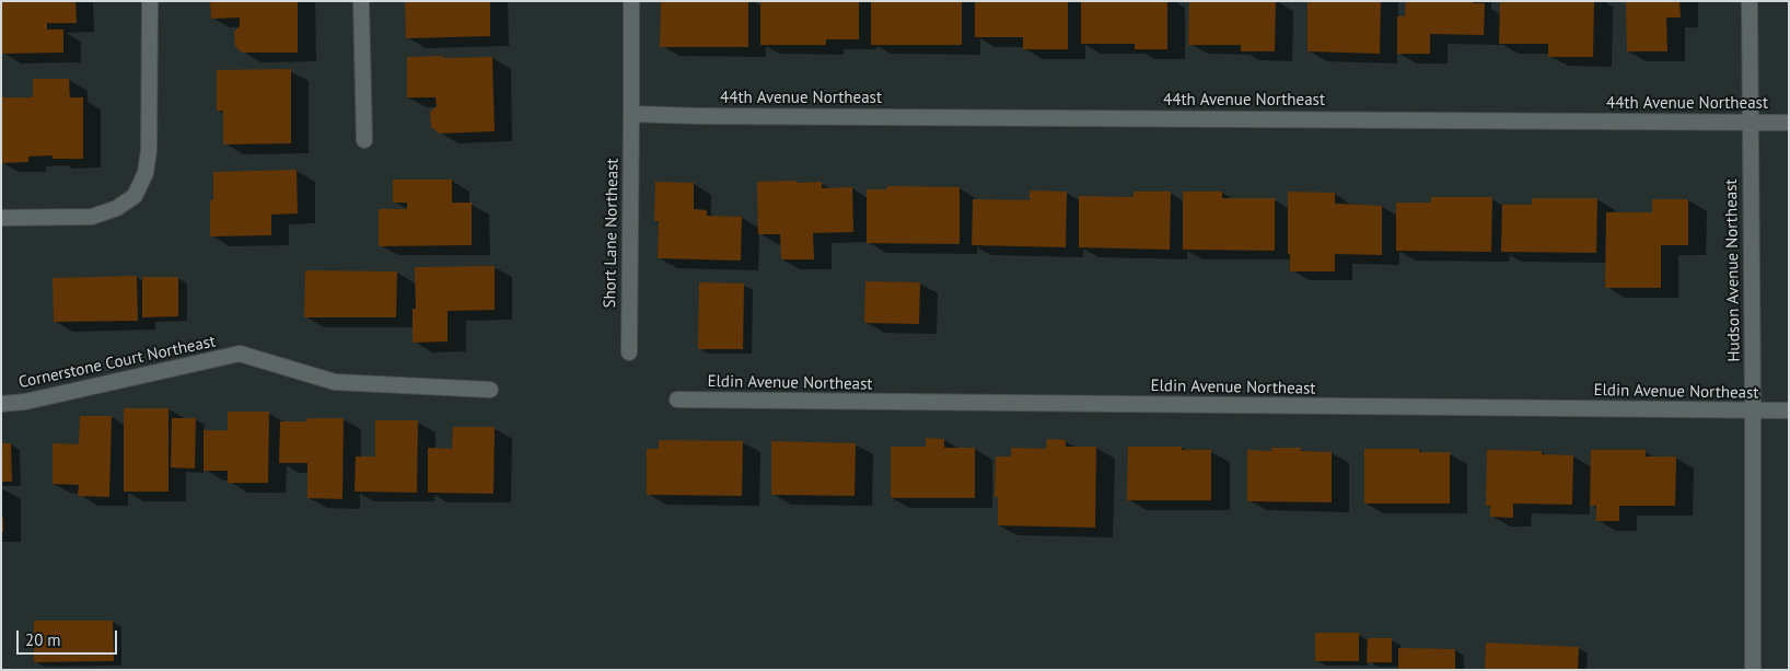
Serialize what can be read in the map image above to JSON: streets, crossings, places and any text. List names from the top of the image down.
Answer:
{
  "streets": {
    "street": [
      "44th Avenue Northeast",
      "Short Lane Northeast",
      "Hudson Avenue Northeast",
      "Cornerstone Court Northeast",
      "Eldin Avenue Northeast"
    ]
  },
  "crossings": [
    ["44th Avenue Northeast", "Short Lane Northeast"],
    ["44th Avenue Northeast", "Hudson Avenue Northeast"],
    ["Hudson Avenue Northeast", "Eldin Avenue Northeast"]
  ],
  "scale_bar": "20 m"
}
